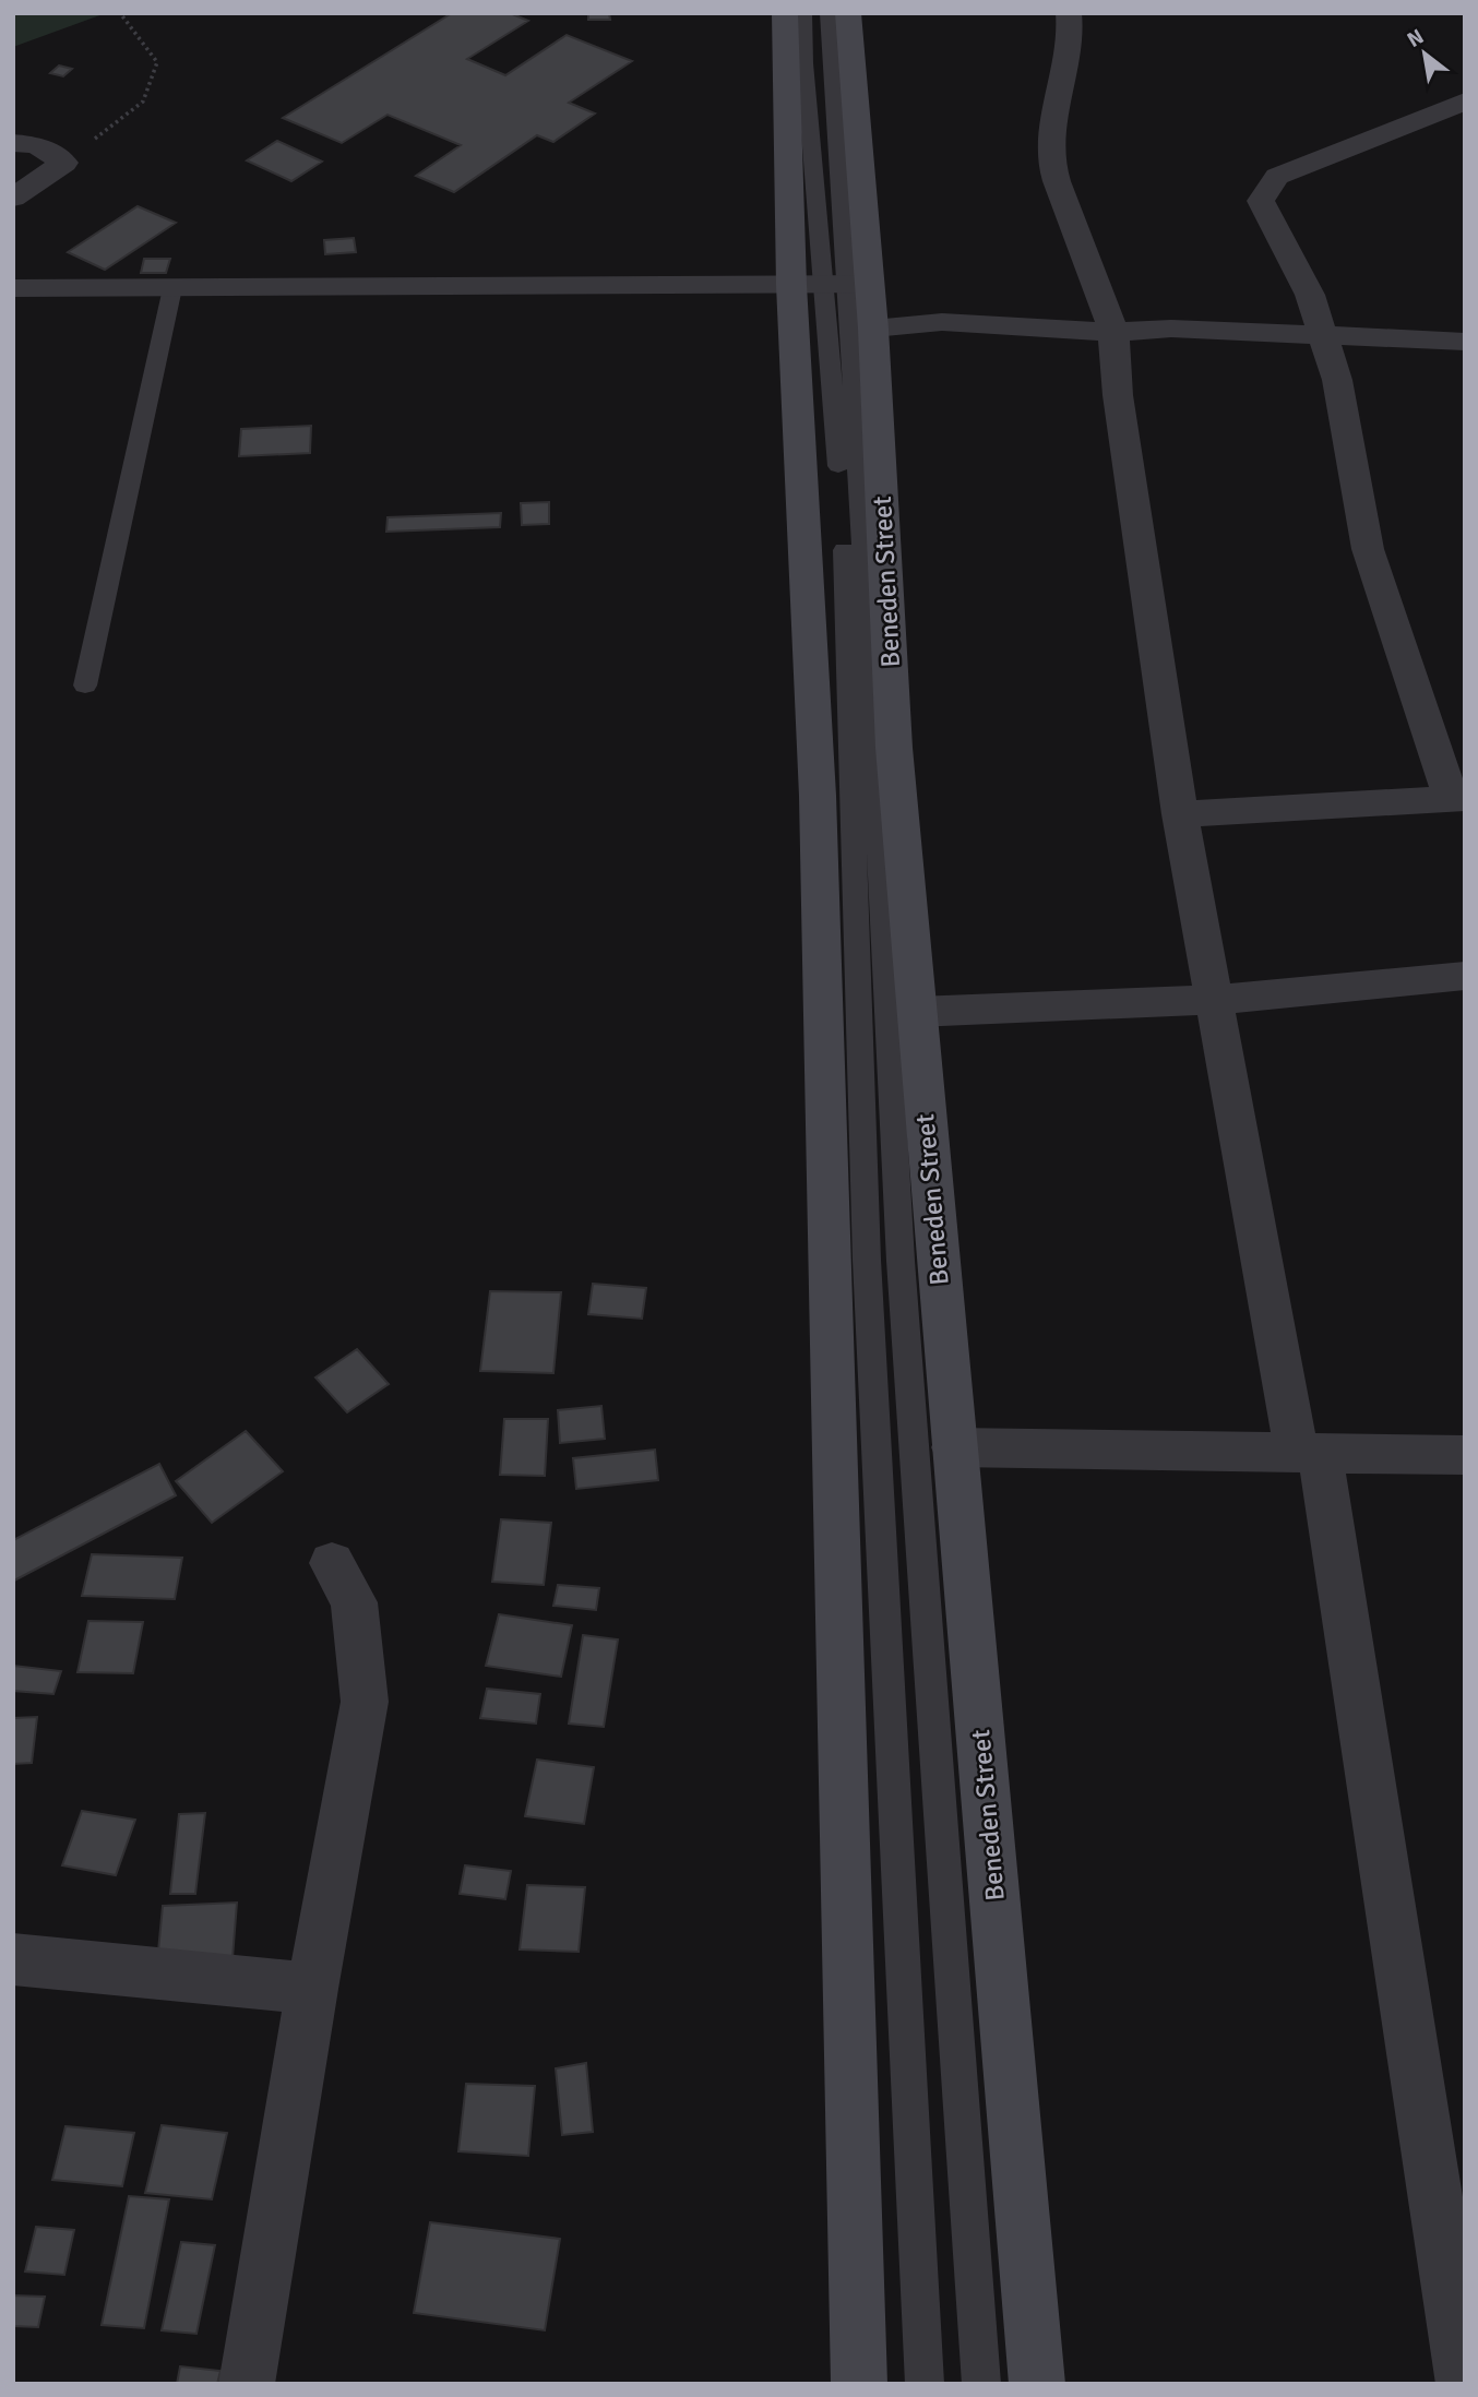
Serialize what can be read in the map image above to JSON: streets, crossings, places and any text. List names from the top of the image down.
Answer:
{
  "streets": {
    "main road": ["Beneden Street"]
  },
  "north": "top left"
}
